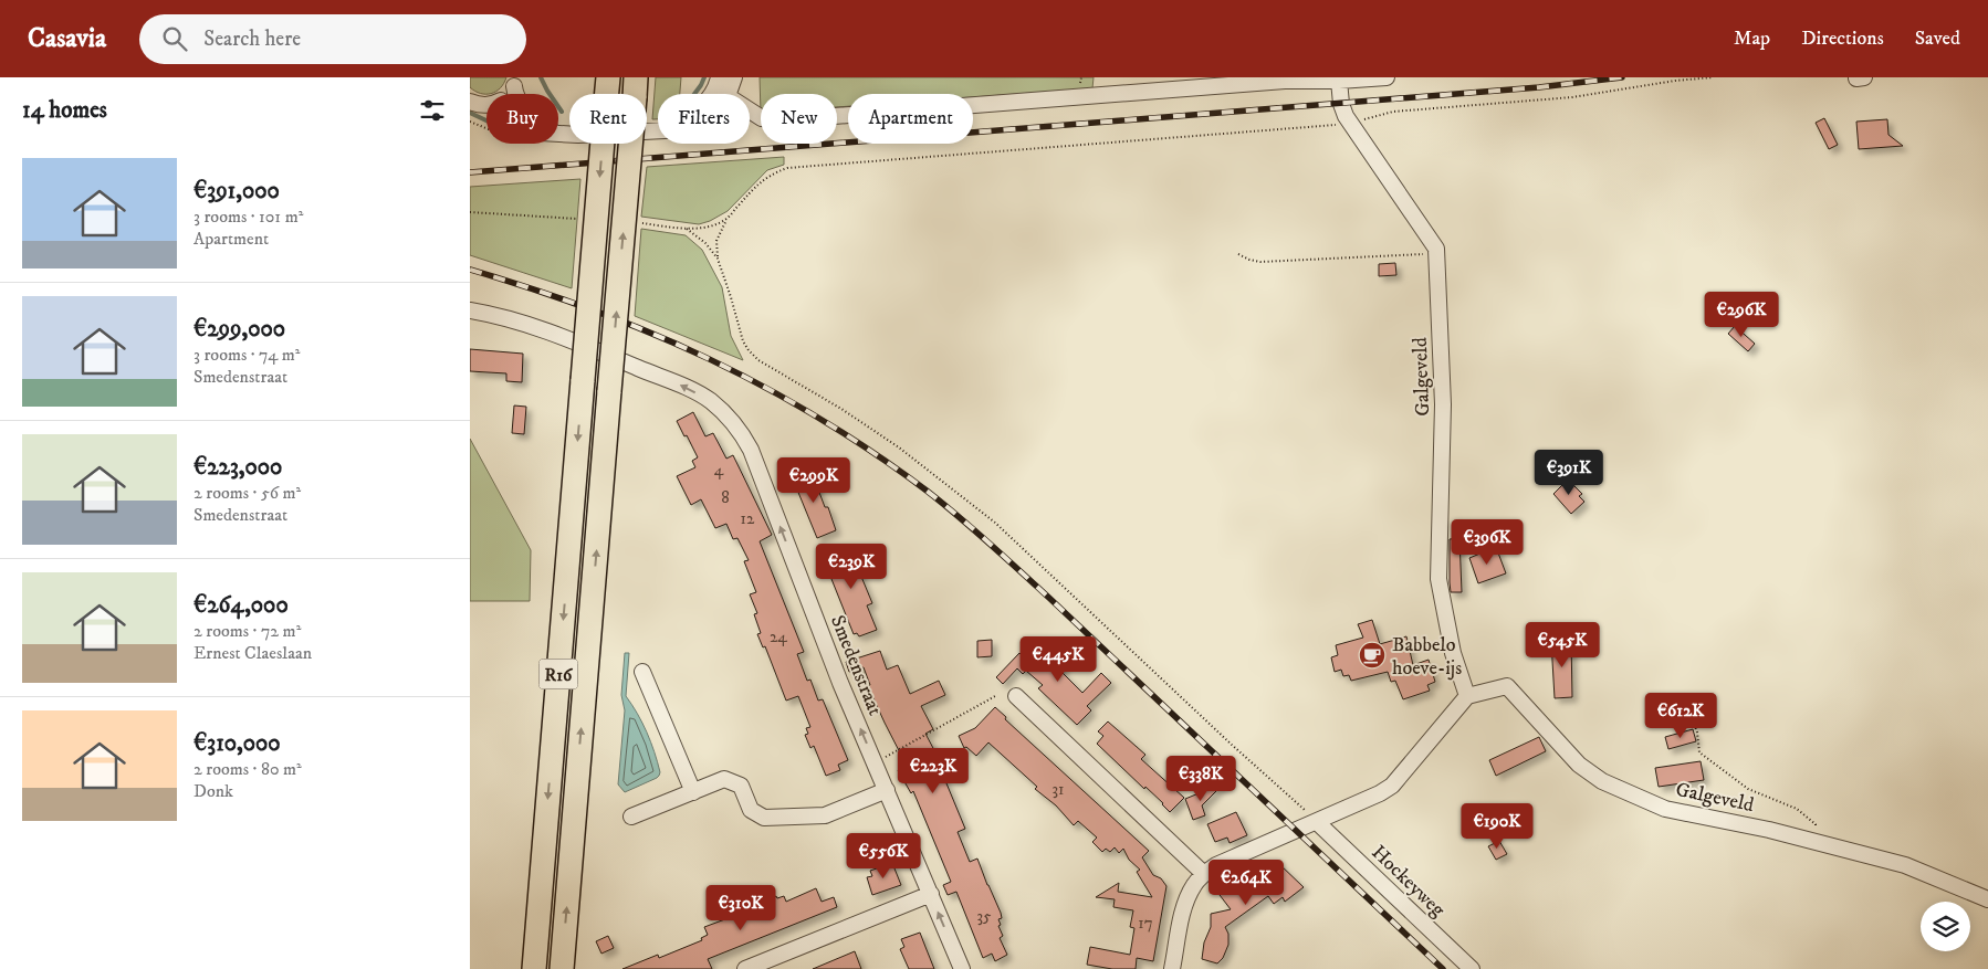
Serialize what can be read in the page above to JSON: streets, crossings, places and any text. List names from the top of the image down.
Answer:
{
  "streets": {
    "highway": ["R16"],
    "street": ["Galgeveld", "Smedenstraat", "Hockeyweg"]
  },
  "one_way": ["Smedenstraat"],
  "places": {
    "cafe": ["Babbelo hoeve-ijs"]
  },
  "house_numbers": [
    "4",
    "8",
    "12",
    "24",
    "31",
    "35",
    "17"
  ],
  "page": {
    "header": "Casavia",
    "search": "Search here",
    "nav": ["Map", "Directions", "Saved"],
    "heading": "14 homes",
    "chip": [
      "Buy",
      "Rent",
      "Filters",
      "New",
      "Apartment"
    ],
    "list": [
      {
        "name": "€391,000",
        "note": "3 rooms · 101 m² · Apartment"
      },
      {
        "name": "€299,000",
        "note": "3 rooms · 74 m² · Smedenstraat"
      },
      {
        "name": "€223,000",
        "note": "2 rooms · 56 m² · Smedenstraat"
      },
      {
        "name": "€264,000",
        "note": "2 rooms · 72 m² · Ernest Claeslaan"
      },
      {
        "name": "€310,000",
        "note": "2 rooms · 80 m² · Donk"
      }
    ],
    "price": [
      "€296K",
      "€391K",
      "€299K",
      "€396K",
      "€239K",
      "€545K",
      "€445K",
      "€612K",
      "€223K",
      "€338K",
      "€190K",
      "€556K",
      "€264K",
      "€310K"
    ]
  }
}
